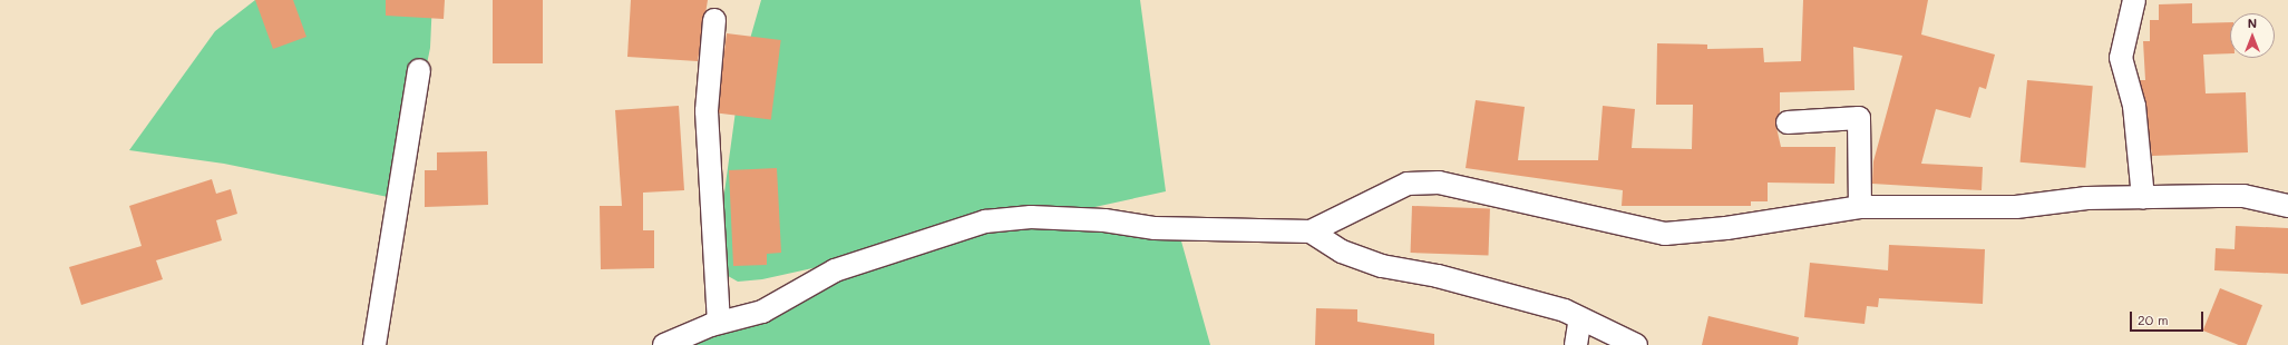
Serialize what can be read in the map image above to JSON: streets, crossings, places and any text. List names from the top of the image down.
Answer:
{
  "scale_bar": "20 m",
  "north": "top"
}
